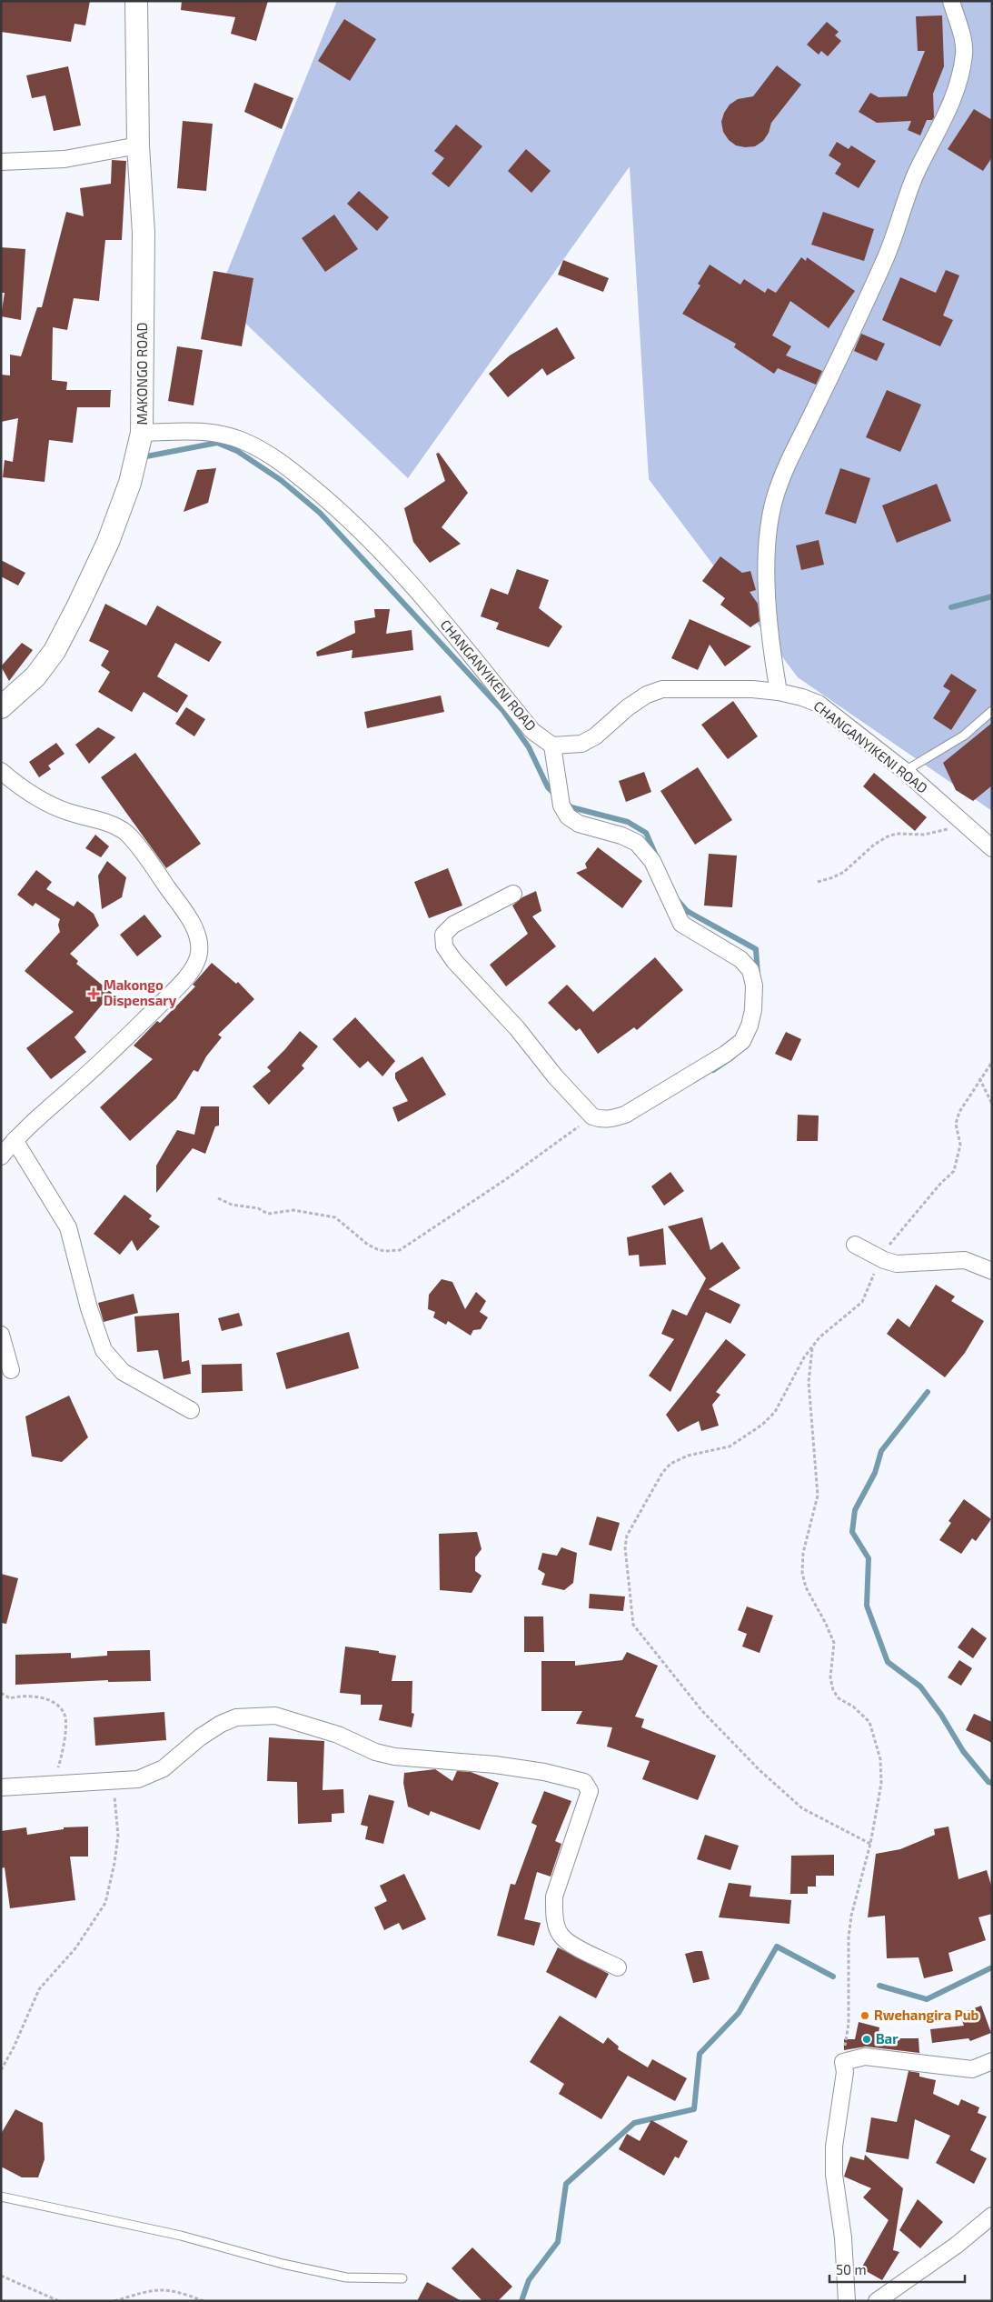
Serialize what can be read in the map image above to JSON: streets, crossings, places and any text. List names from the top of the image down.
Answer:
{
  "streets": {
    "street": ["MAKONGO ROAD", "CHANGANYIKENI ROAD"]
  },
  "crossings": [
    ["MAKONGO ROAD", "CHANGANYIKENI ROAD"]
  ],
  "places": {
    "health": ["Makongo Dispensary"],
    "other": ["Rwehangira Pub", "Bar"]
  },
  "scale_bar": "50 m"
}
